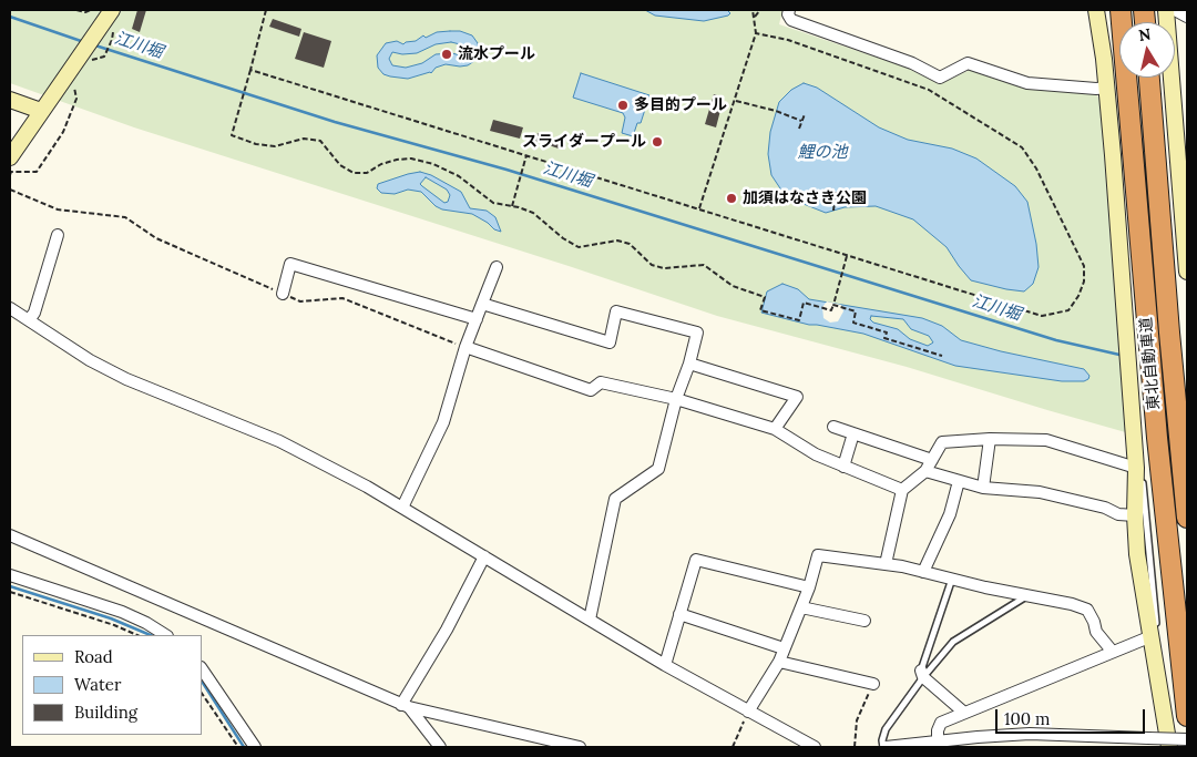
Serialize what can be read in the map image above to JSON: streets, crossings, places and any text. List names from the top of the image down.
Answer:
{
  "streets": {
    "highway": ["東北自動車道"]
  },
  "water": ["江川堀", "鯉の池"],
  "places": [
    "流水プール",
    "多目的プール",
    "スライダープール",
    "加須はなさき公園"
  ],
  "legend": ["Road", "Water", "Building"],
  "scale_bar": "100 m",
  "north": "top"
}
